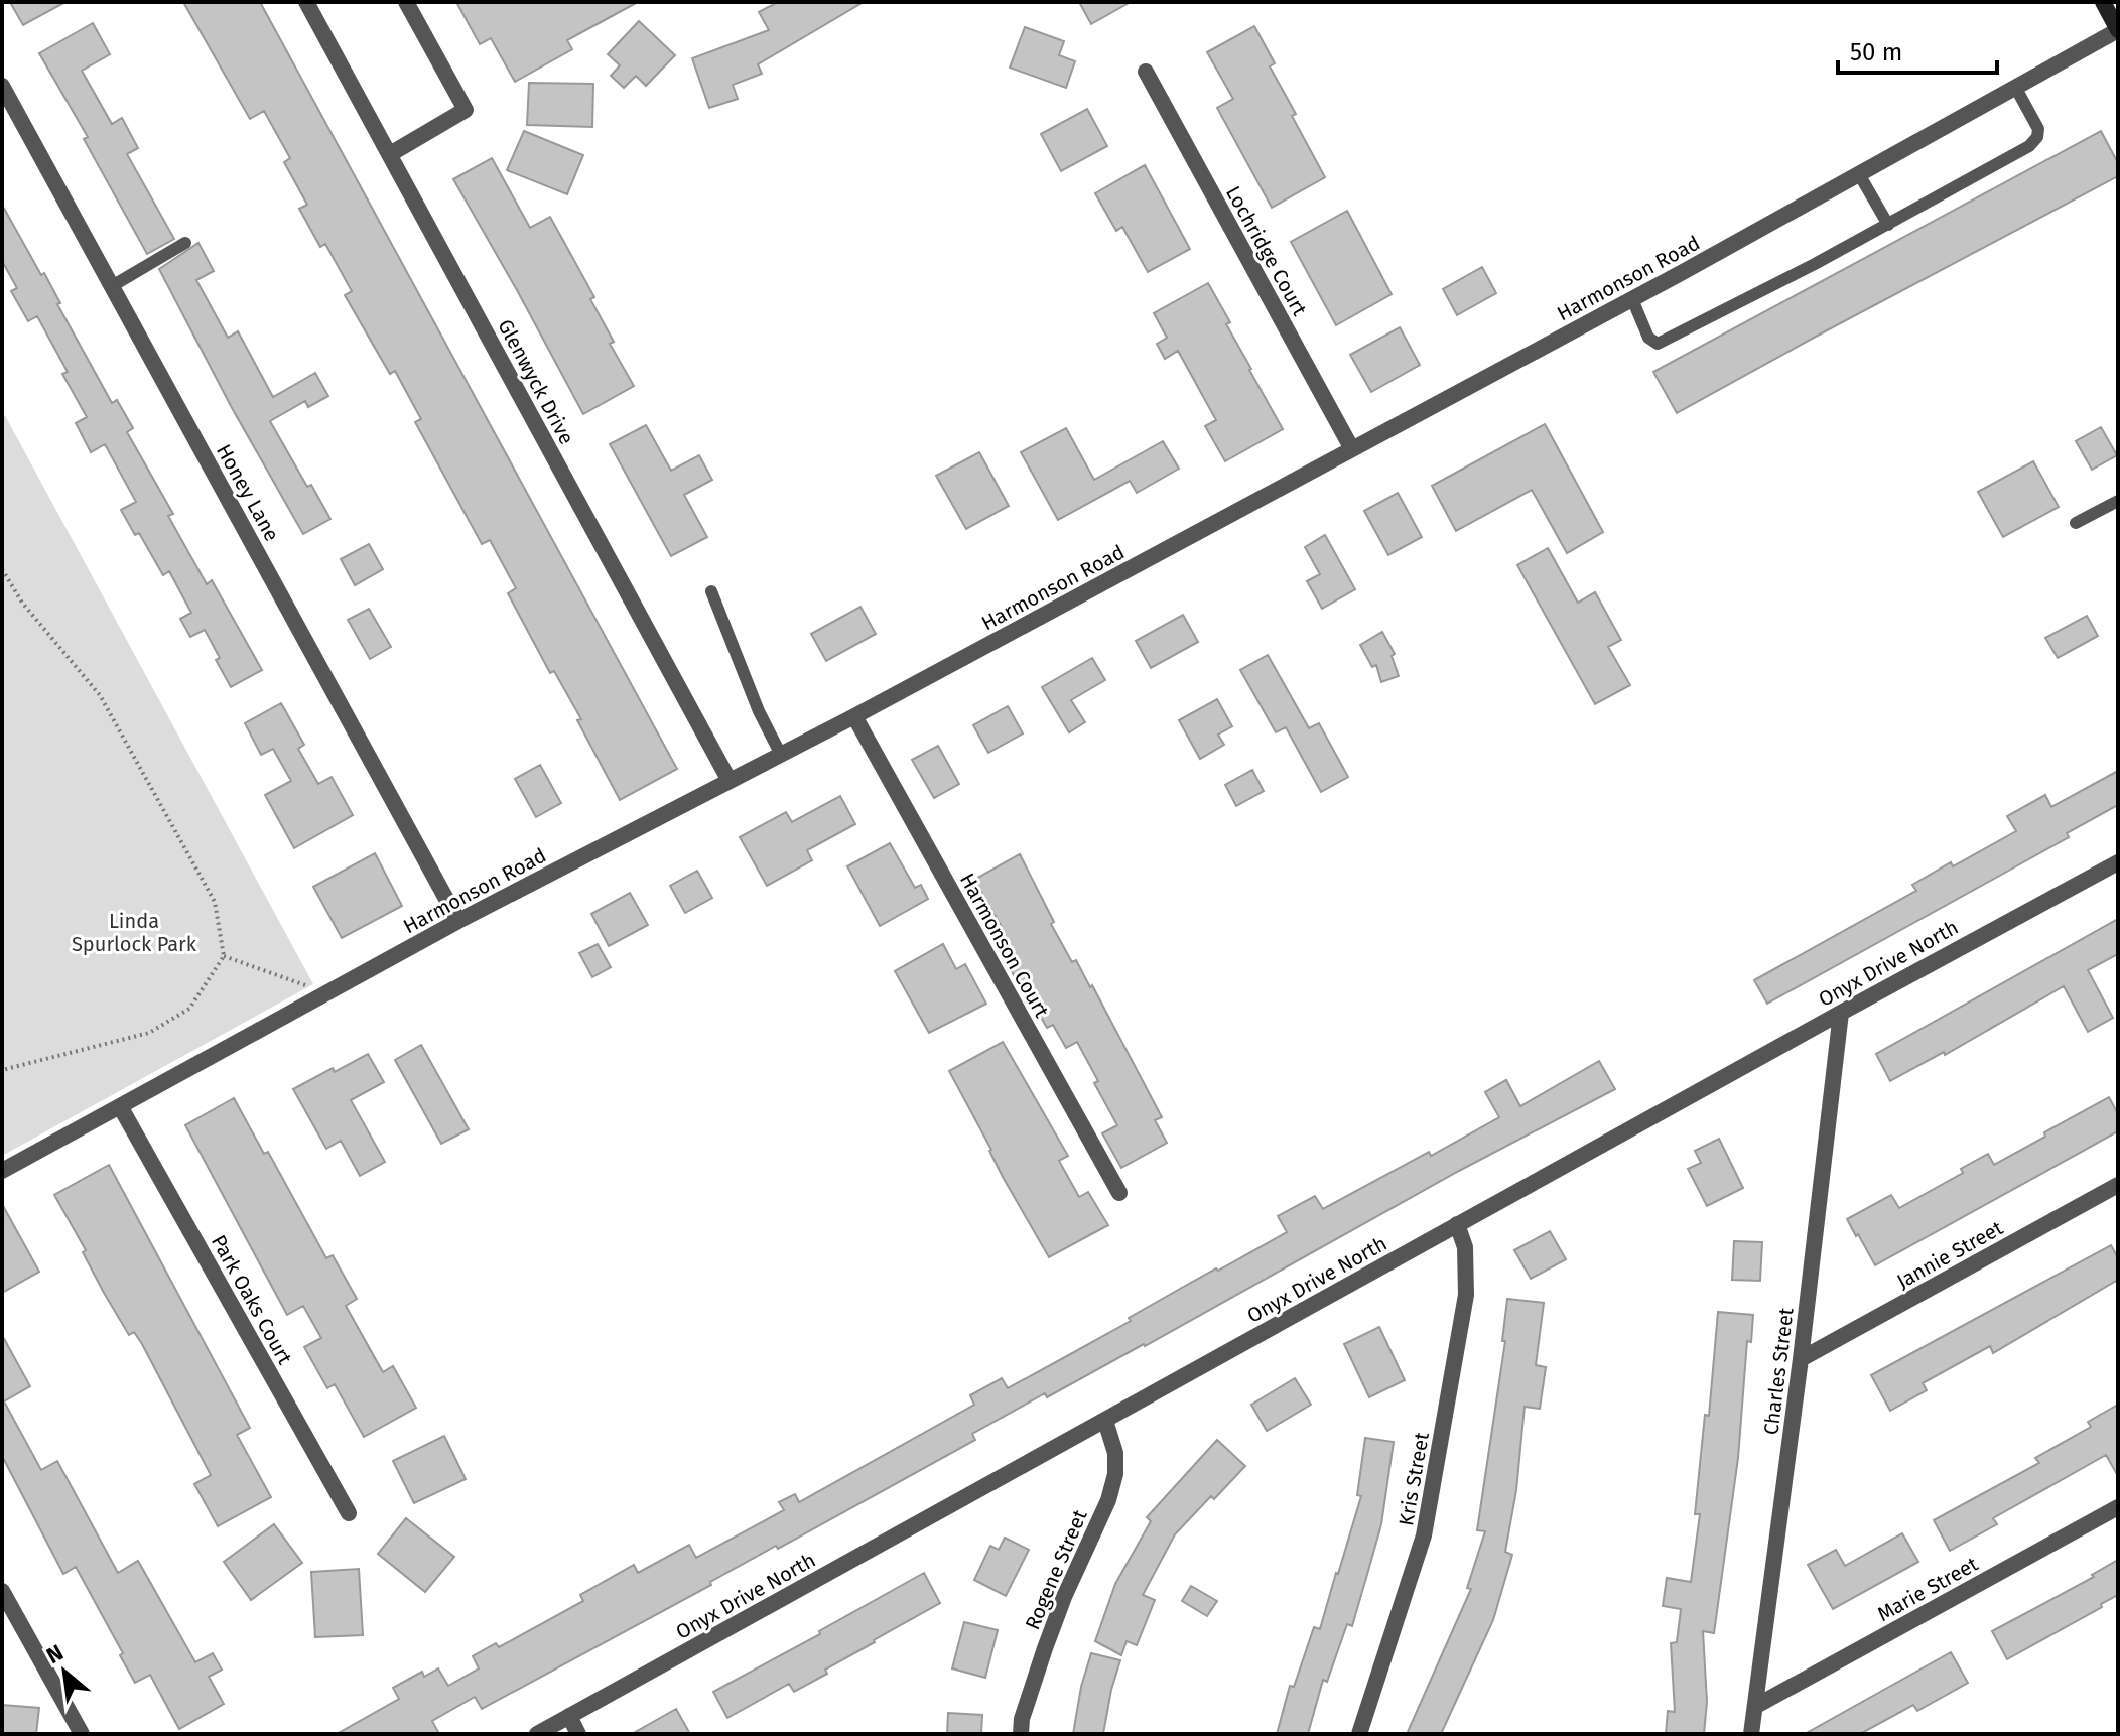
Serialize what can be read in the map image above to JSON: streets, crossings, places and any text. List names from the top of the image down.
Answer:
{
  "streets": {
    "street": [
      "Lochridge Court",
      "Harmonson Road",
      "Glenwyck Drive",
      "Honey Lane",
      "Harmonson Court",
      "Onyx Drive North",
      "Jannie Street",
      "Park Oaks Court",
      "Charles Street",
      "Kris Street",
      "Rogene Street",
      "Marie Street"
    ]
  },
  "crossings": [
    ["Lochridge Court", "Harmonson Road"],
    ["Harmonson Road", "Glenwyck Drive"],
    ["Harmonson Road", "Honey Lane"],
    ["Harmonson Road", "Harmonson Court"],
    ["Harmonson Road", "Park Oaks Court"],
    ["Onyx Drive North", "Charles Street"],
    ["Onyx Drive North", "Kris Street"],
    ["Onyx Drive North", "Rogene Street"],
    ["Jannie Street", "Charles Street"],
    ["Charles Street", "Marie Street"]
  ],
  "parks": ["Linda Spurlock Park"],
  "scale_bar": "50 m",
  "north": "top left"
}
